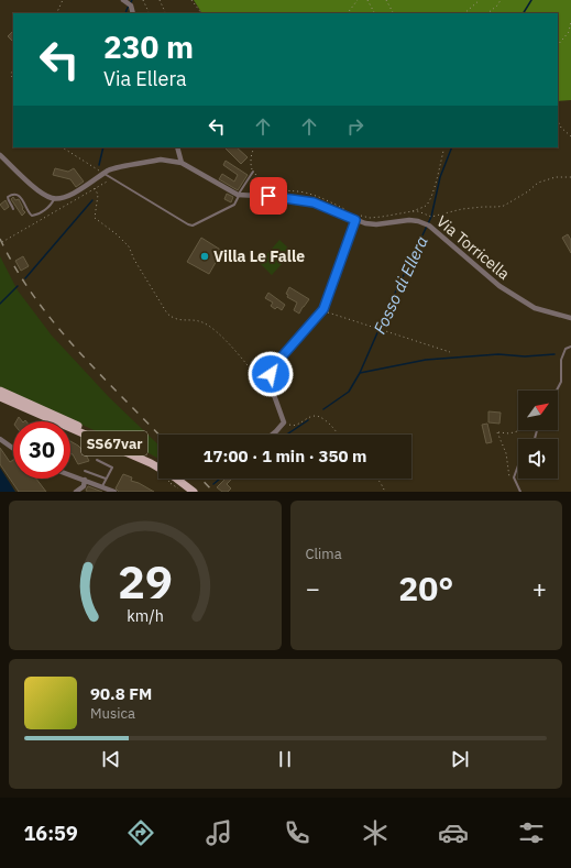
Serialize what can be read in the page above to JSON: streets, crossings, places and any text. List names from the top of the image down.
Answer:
{
  "streets": {
    "main road": ["SS67var"],
    "street": ["Via Torricella"]
  },
  "water": ["Fosso di Ellera"],
  "places": ["Villa Le Falle"],
  "north": "top right",
  "page": {
    "turn": ["230 m", "Via Ellera"],
    "limit": "30",
    "trip": "17:00 · 1 min · 350 m",
    "tile": "Clima",
    "heat": ["−", "20°", "+"],
    "song": ["90.8 FM", "Musica"],
    "tabs": "16:59",
    "gauge": ["29", "km/h"]
  }
}
